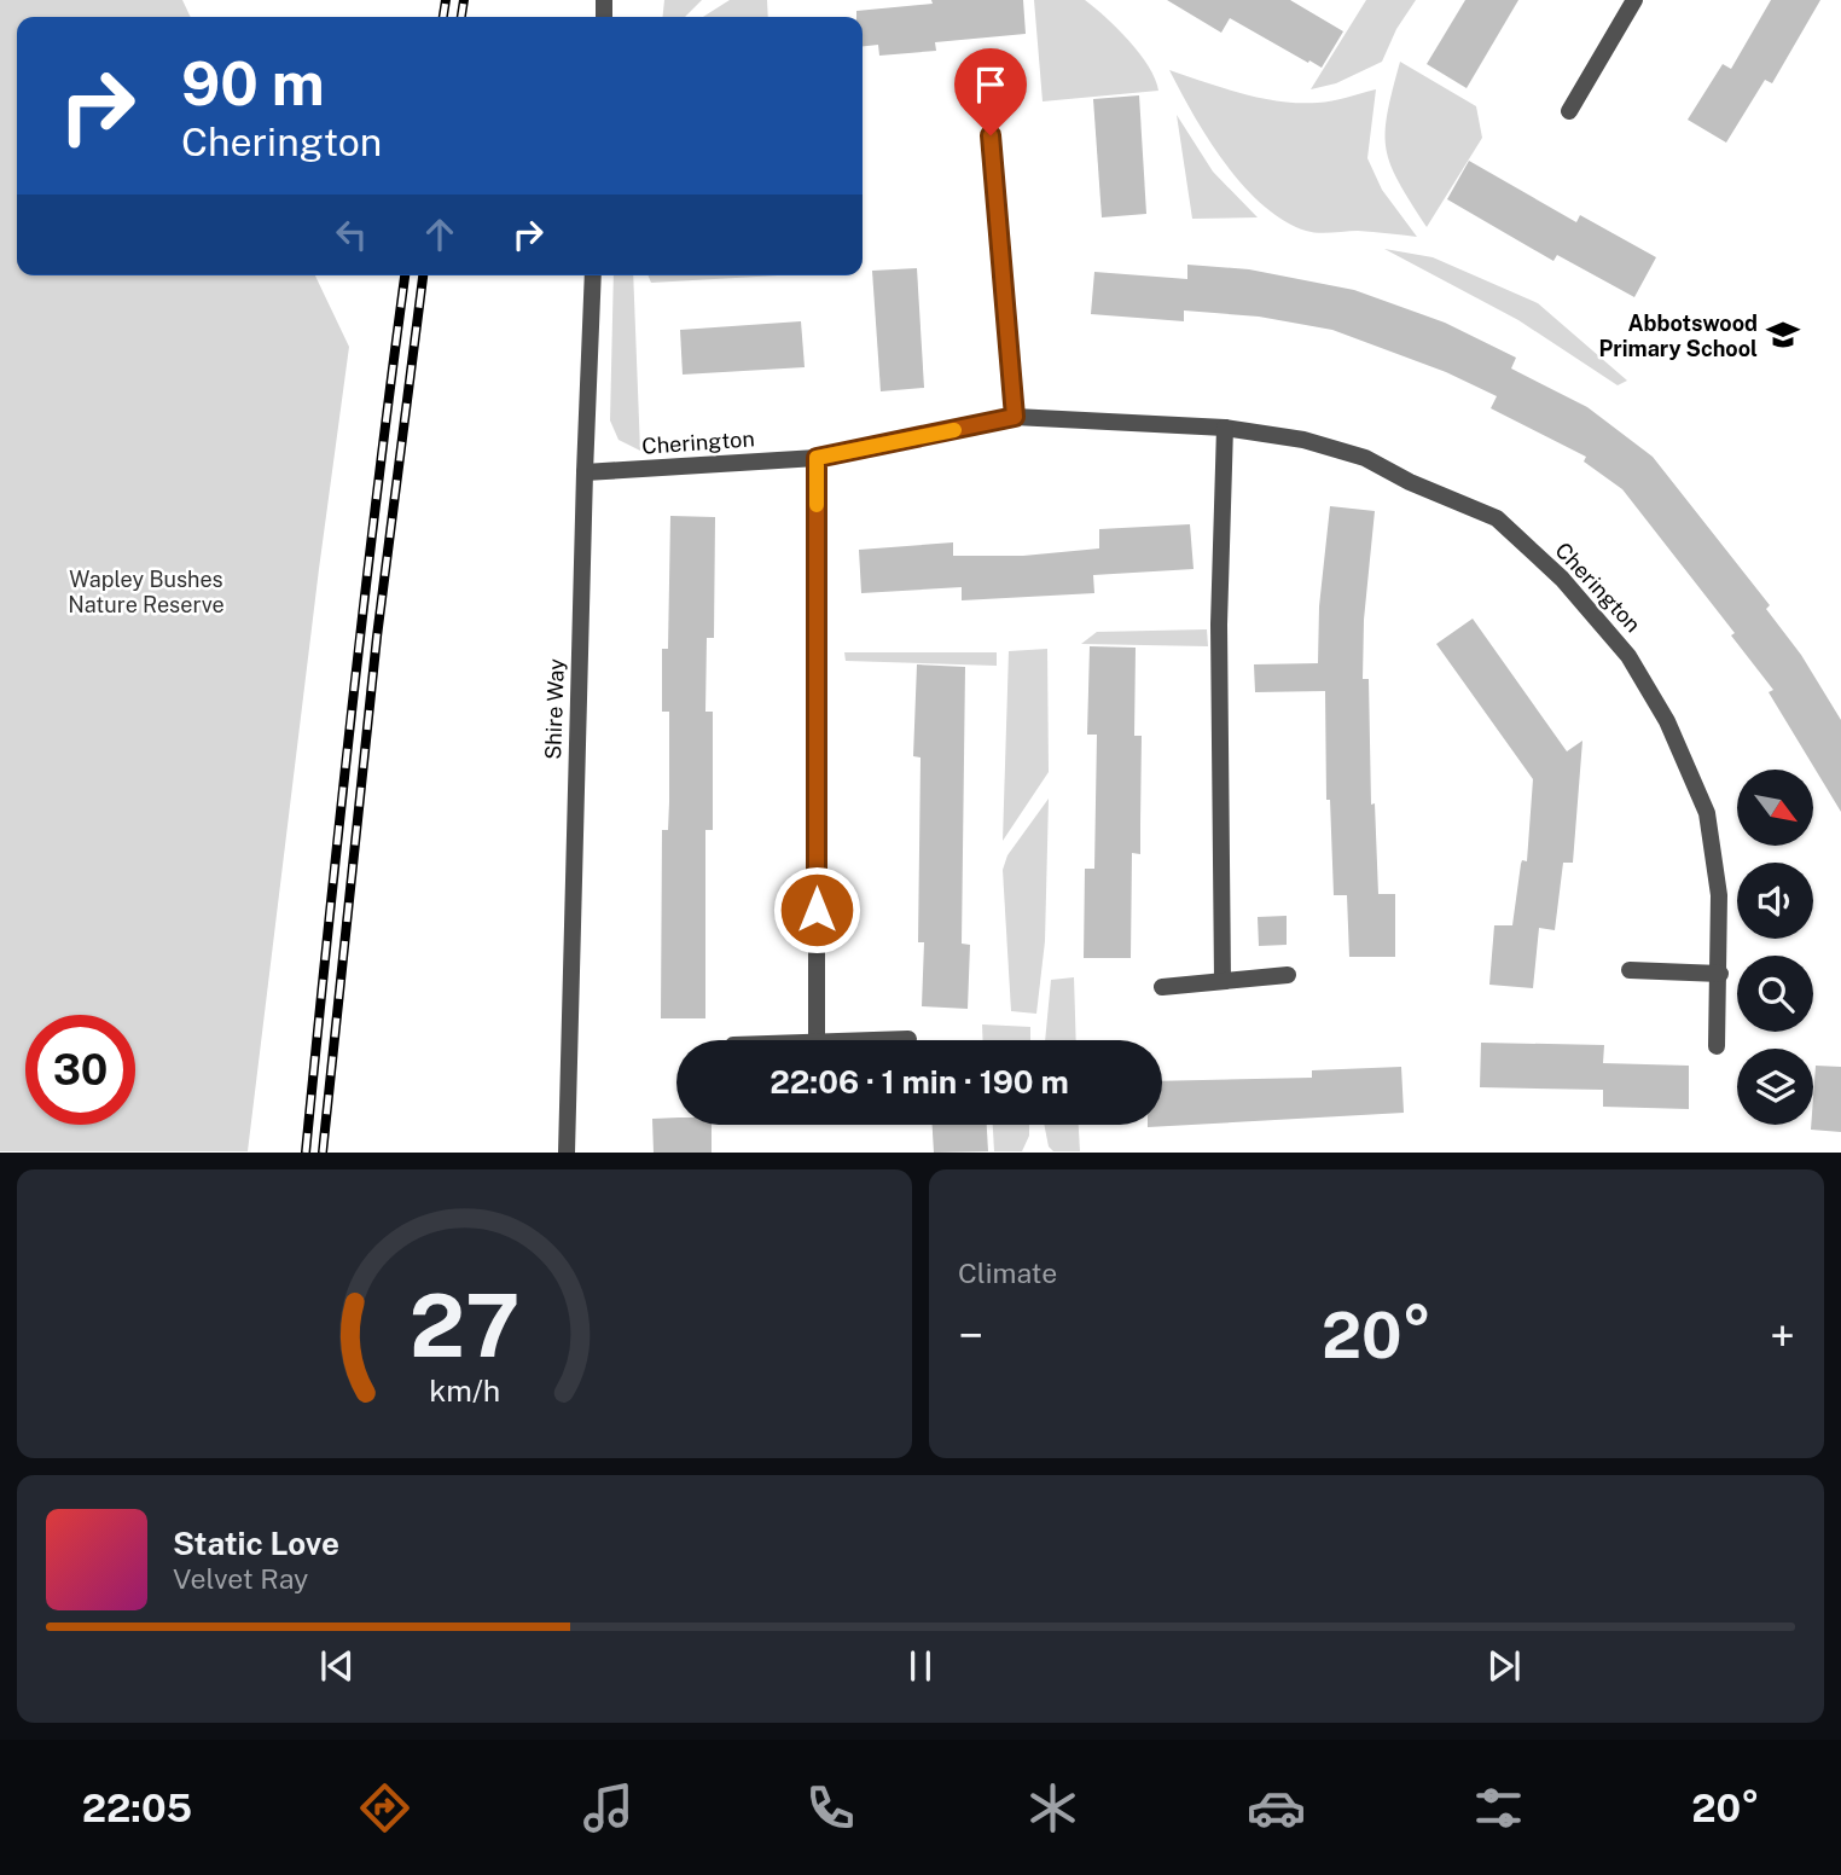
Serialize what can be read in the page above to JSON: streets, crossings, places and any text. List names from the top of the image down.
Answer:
{
  "streets": {
    "street": ["Cherington", "Shire Way"]
  },
  "crossings": [
    ["Cherington", "Shire Way"]
  ],
  "parks": ["Wapley Bushes Nature Reserve"],
  "places": {
    "school or university": ["Abbotswood Primary School"]
  },
  "north": "bottom right",
  "page": {
    "turn": ["90 m", "Cherington"],
    "limit": "30",
    "trip": "22:06 · 1 min · 190 m",
    "tile": "Climate",
    "heat": ["−", "20°", "+"],
    "song": ["Static Love", "Velvet Ray"],
    "tabs": ["22:05", "20°"],
    "gauge": ["27", "km/h"]
  }
}
